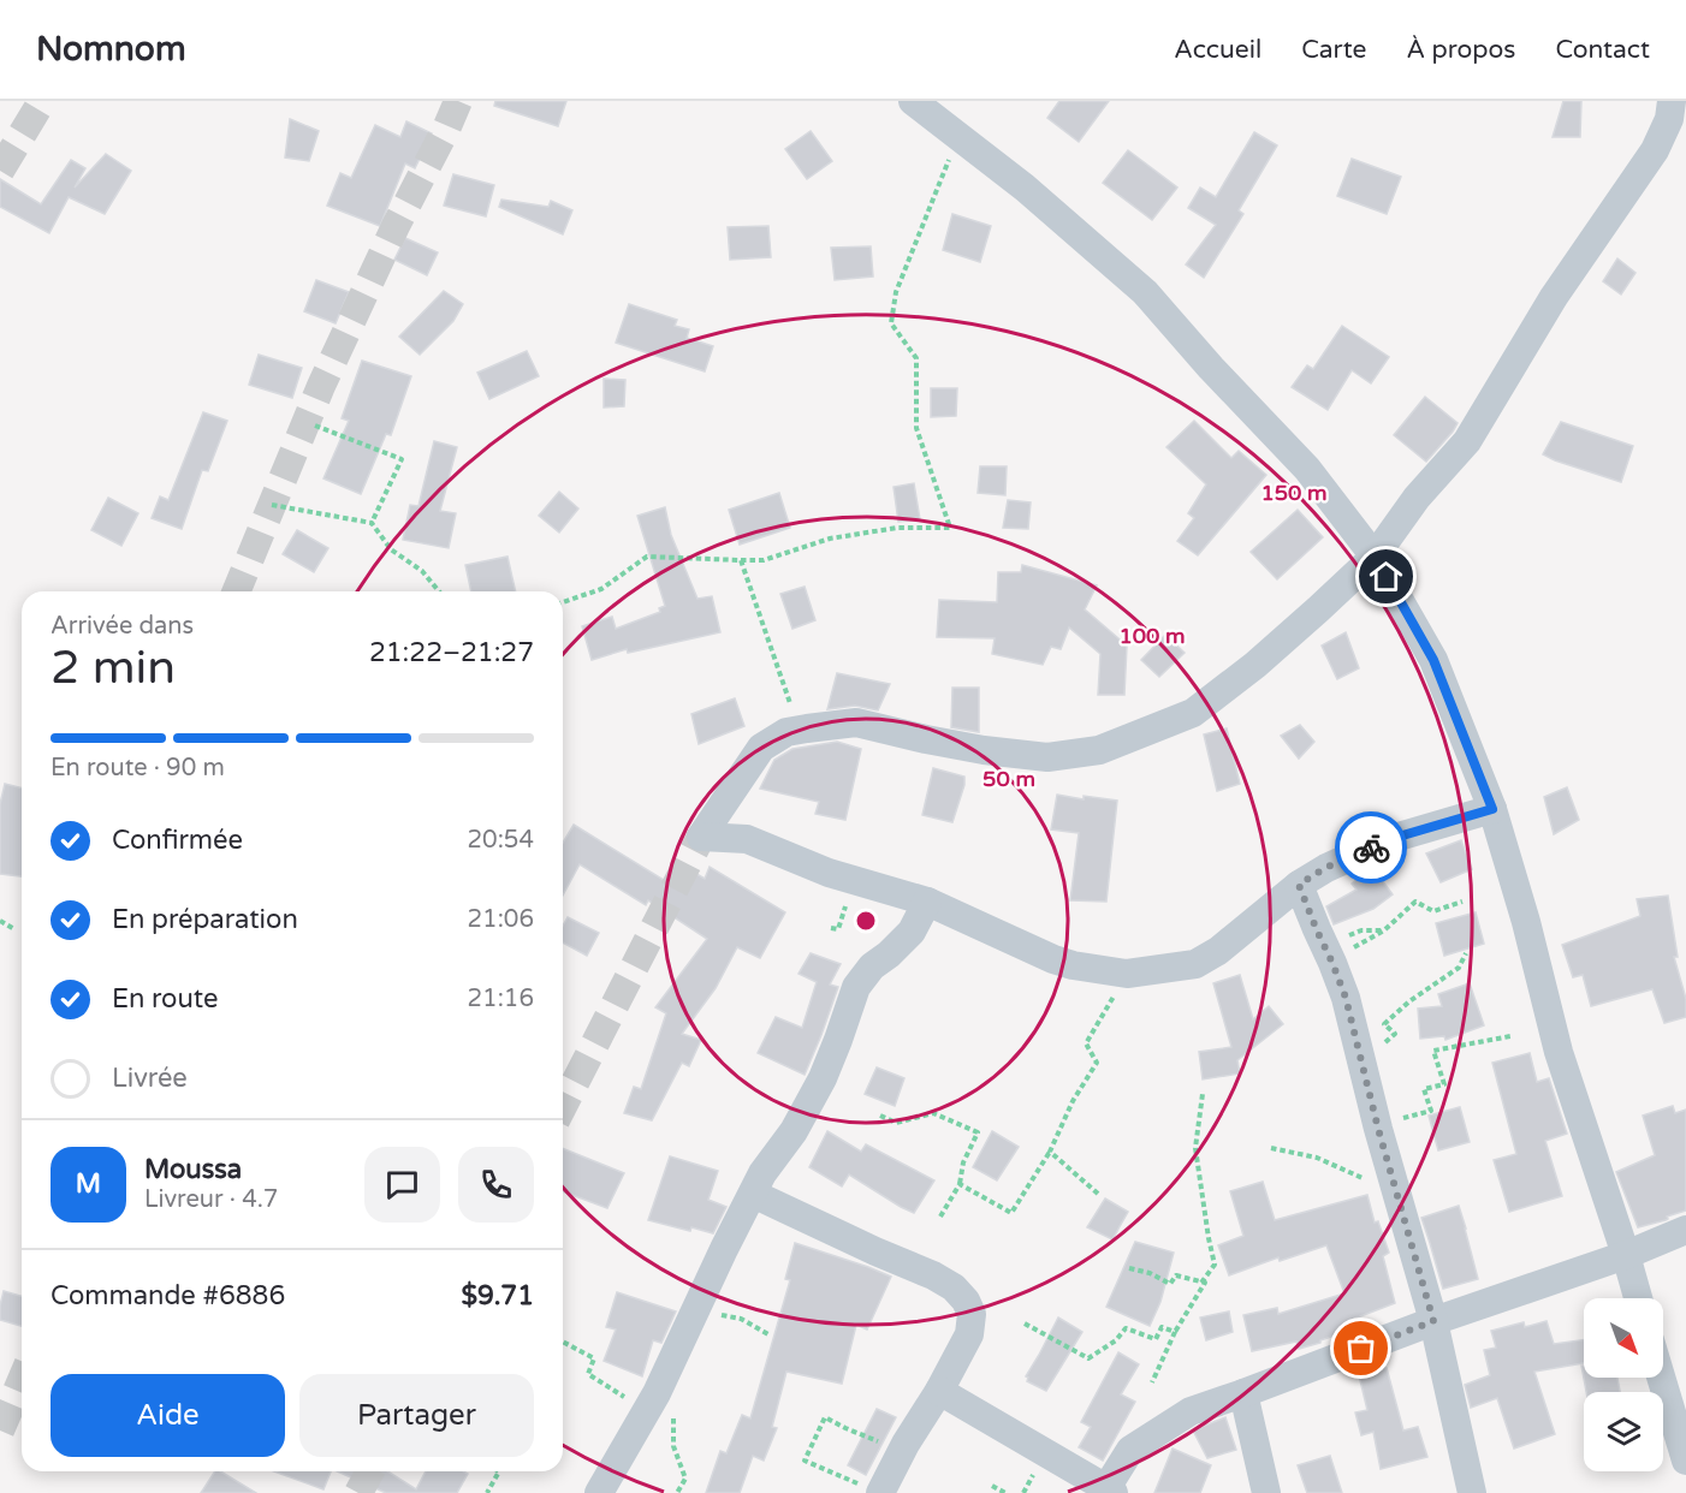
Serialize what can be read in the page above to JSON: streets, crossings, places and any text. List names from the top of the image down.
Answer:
{
  "north": "bottom right",
  "page": {
    "header": "Nomnom",
    "nav": [
      "Accueil",
      "Carte",
      "À propos",
      "Contact"
    ],
    "heading": ["2 min", "Arrivée dans", "21:22–21:27"],
    "panel": [
      "Moussa",
      "Livreur · 4.7",
      "Commande #6886",
      "$9.71"
    ],
    "bar": "En route · 90 m",
    "list": [
      ["Confirmée", "20:54"],
      ["En préparation", "21:06"],
      ["En route", "21:16"],
      "Livrée"
    ],
    "round": "M",
    "buttons": ["Aide", "Partager"]
  },
  "rings": ["150 m", "100 m", "50 m"]
}
